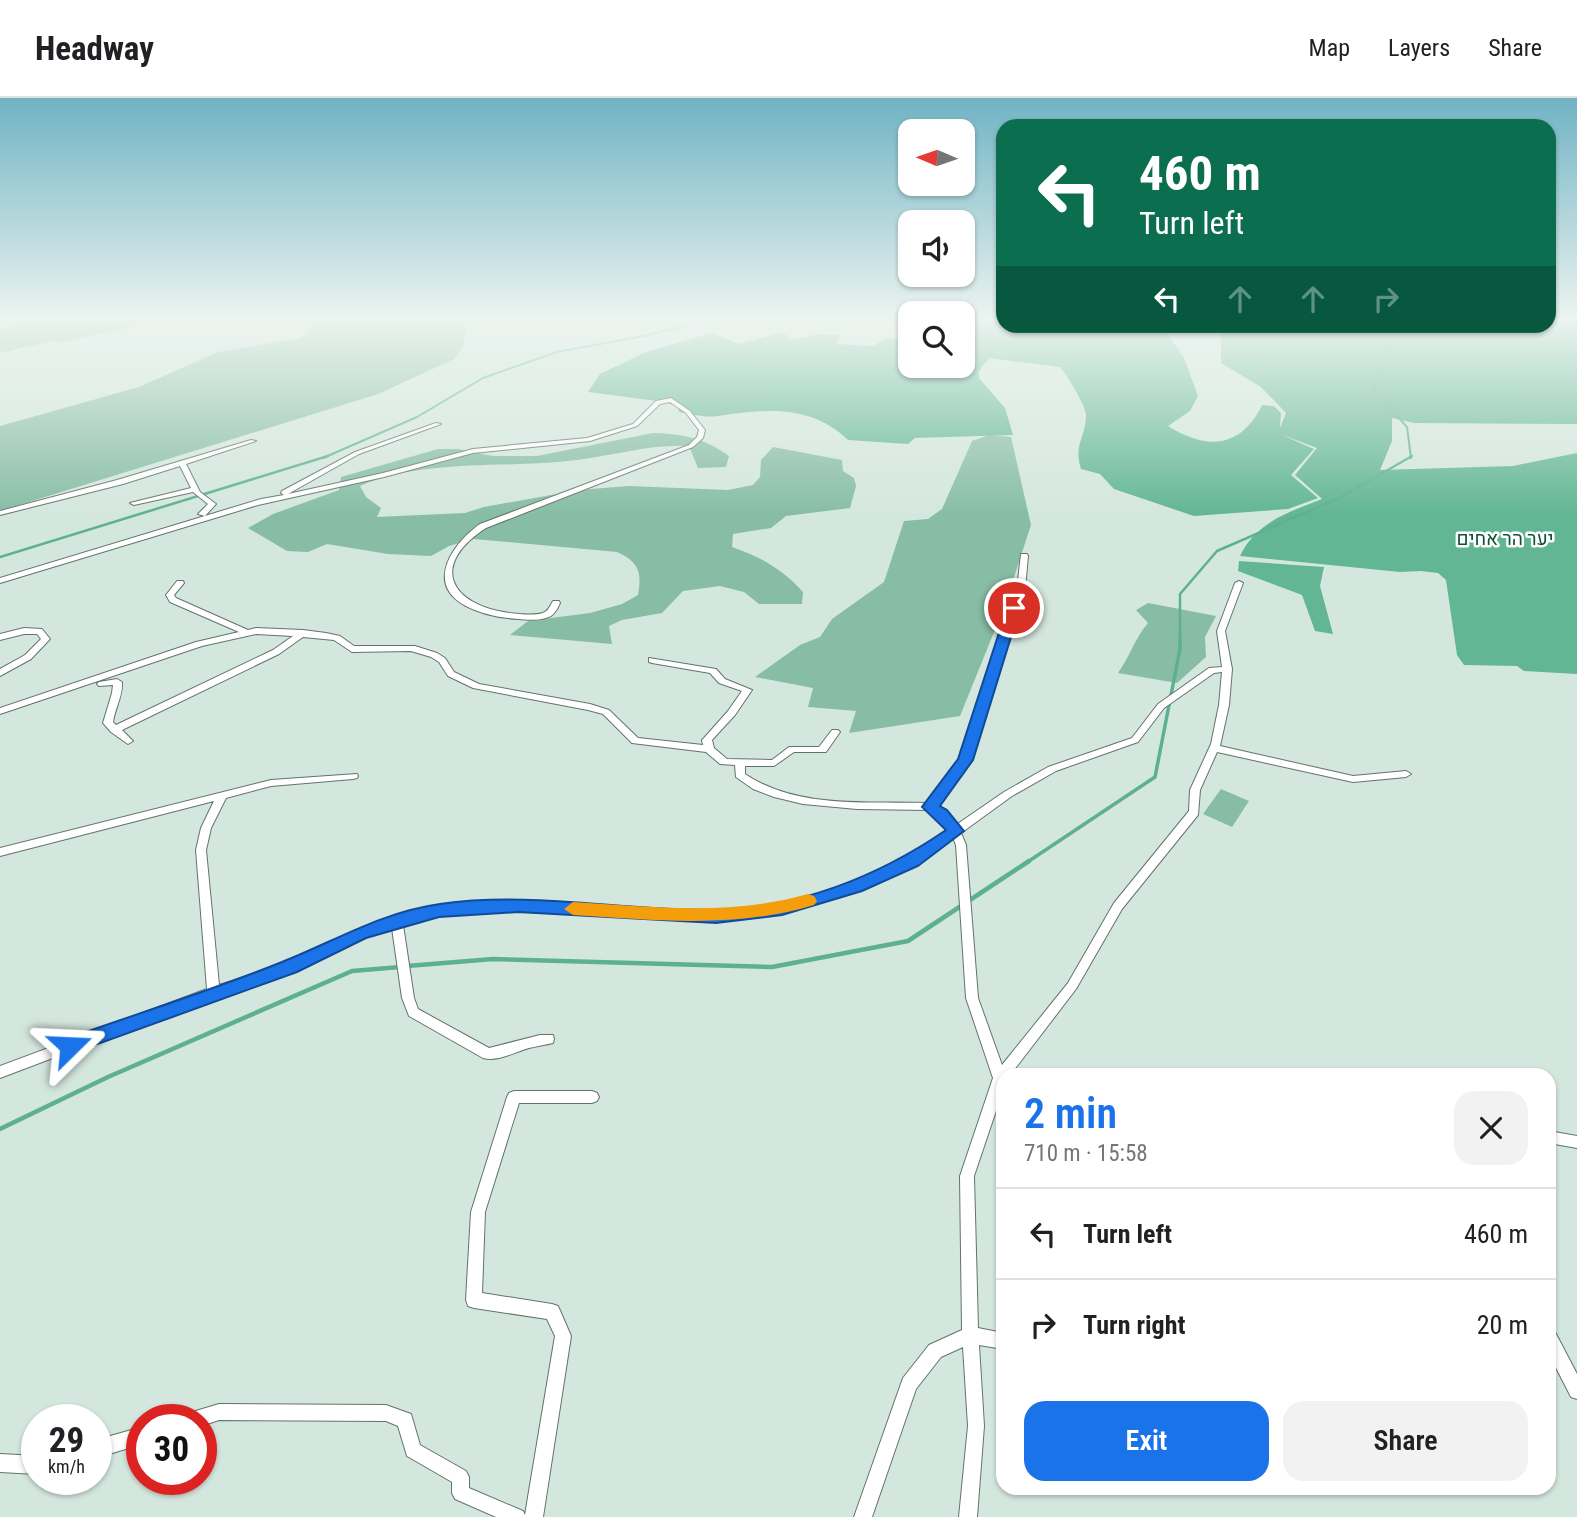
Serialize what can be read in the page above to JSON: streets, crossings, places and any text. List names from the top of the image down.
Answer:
{
  "parks": ["יער הר אחים"],
  "north": "left",
  "page": {
    "header": "Headway",
    "nav": ["Map", "Layers", "Share"],
    "turn": ["460 m", "Turn left"],
    "heading": ["2 min", "710 m · 15:58"],
    "list": [
      {
        "name": "Turn left",
        "value": "460 m"
      },
      {
        "name": "Turn right",
        "value": "20 m"
      }
    ],
    "buttons": ["Exit", "Share"],
    "speed": "29 km/h",
    "limit": "30"
  }
}
